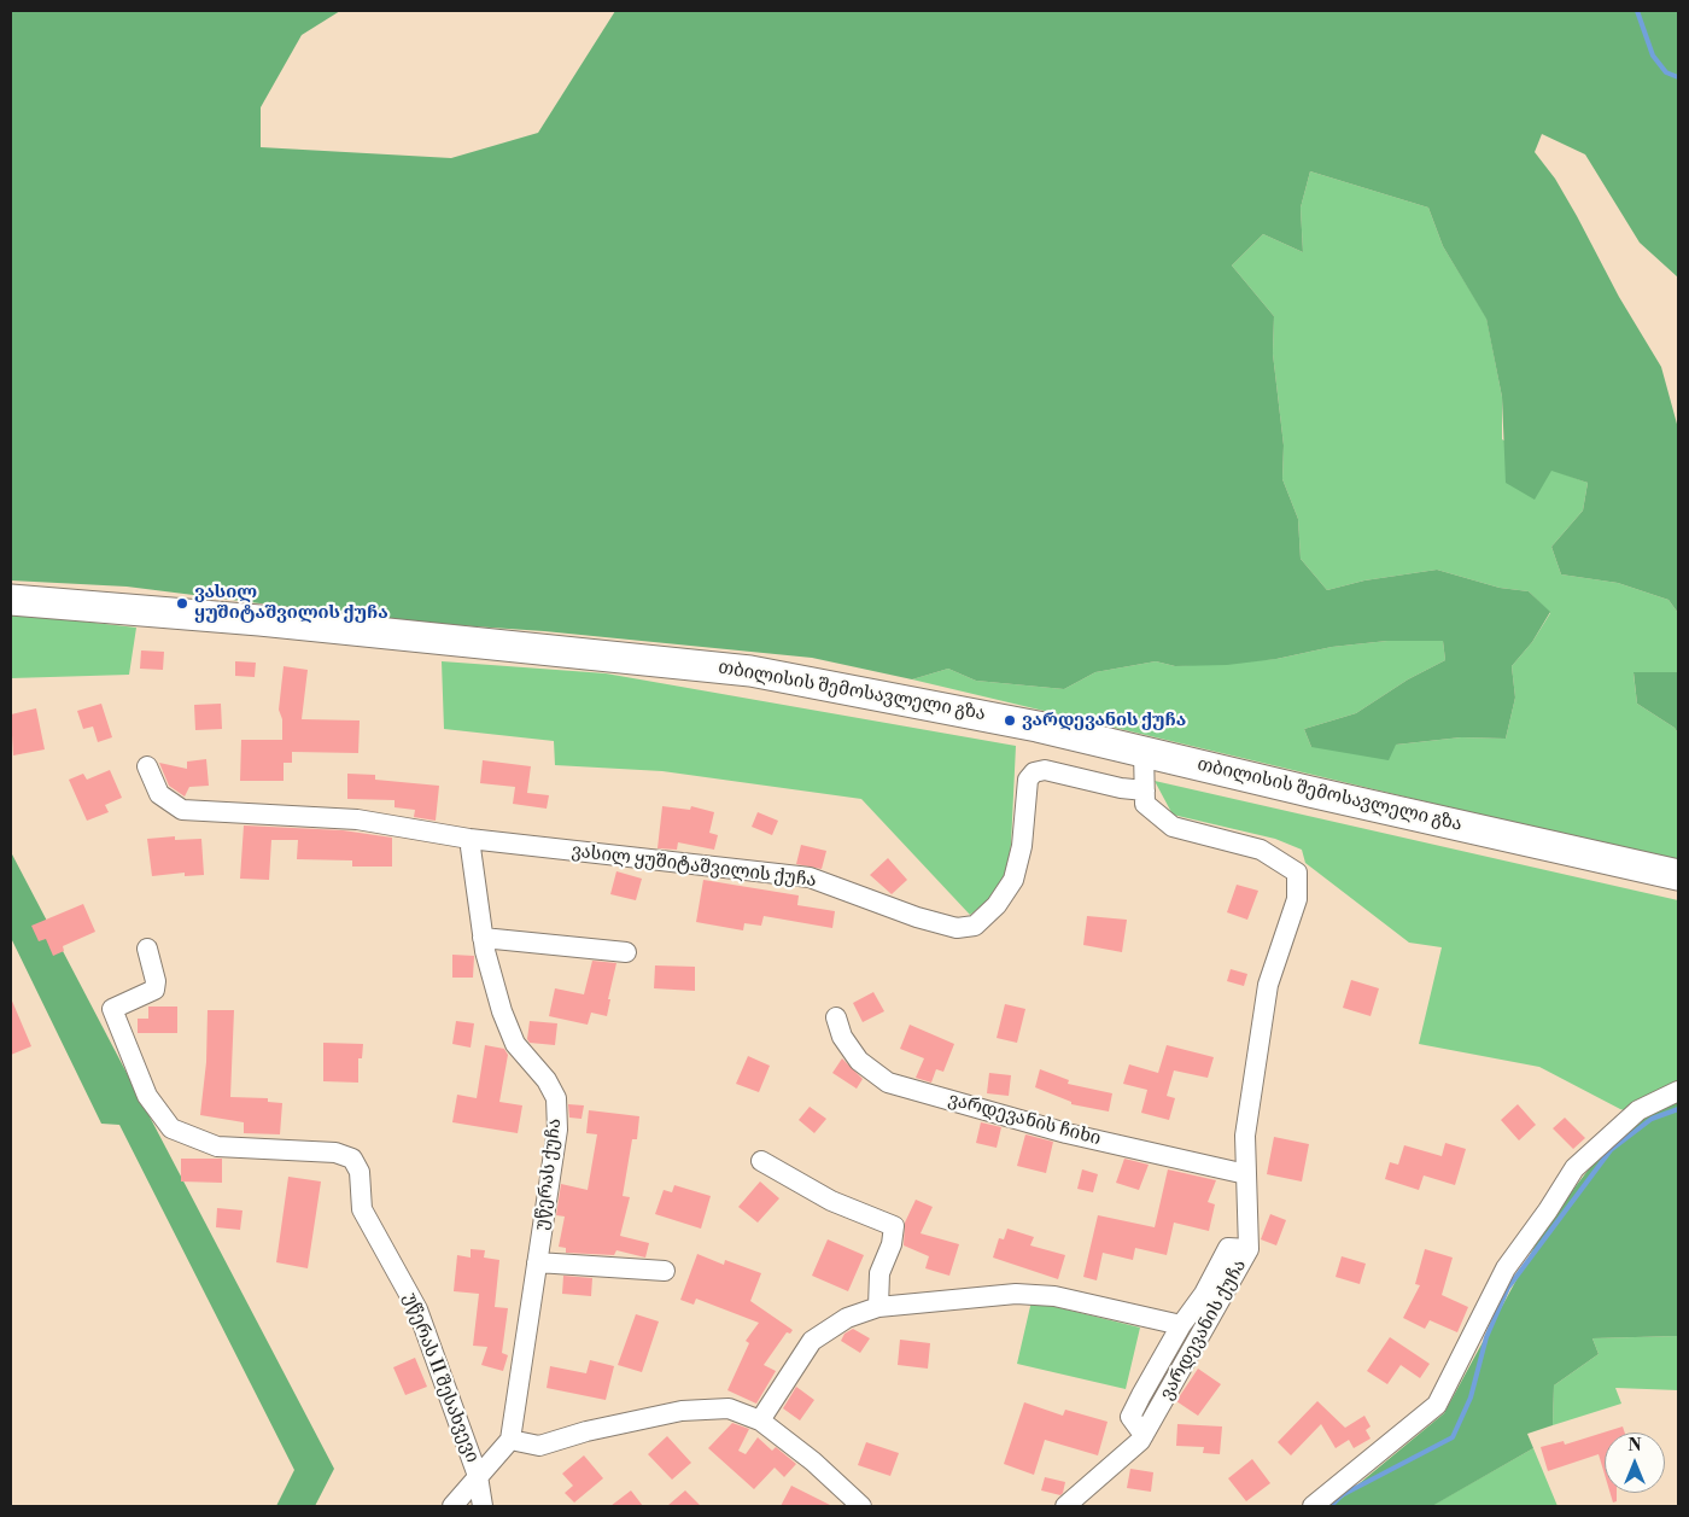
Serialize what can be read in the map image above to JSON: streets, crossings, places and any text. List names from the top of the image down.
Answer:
{
  "streets": {
    "highway": ["თბილისის შემოსავლელი გზა"],
    "street": [
      "ვასილ ყუშიტაშვილის ქუჩა",
      "ვარდევანის ჩიხი",
      "უწერას ქუჩა",
      "ვარდევანის ქუჩა",
      "უწერას II შესახვევი"
    ]
  },
  "crossings": [
    ["თბილისის შემოსავლელი გზა", "ვარდევანის ქუჩა"],
    ["ვასილ ყუშიტაშვილის ქუჩა", "უწერას ქუჩა"],
    ["ვასილ ყუშიტაშვილის ქუჩა", "ვარდევანის ქუჩა"],
    ["ვარდევანის ჩიხი", "ვარდევანის ქუჩა"]
  ],
  "places": ["ვასილ ყუშიტაშვილის ქუჩა", "ვარდევანის ქუჩა"],
  "north": "top"
}
